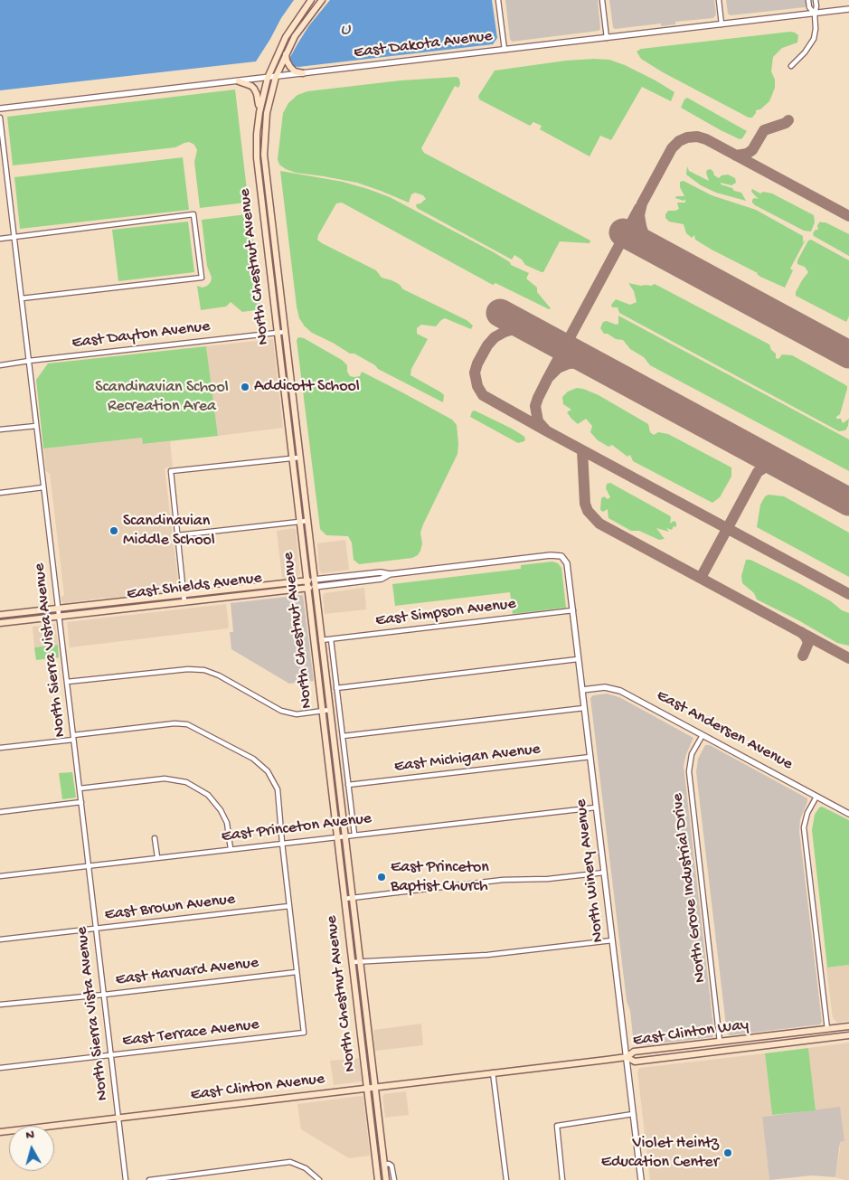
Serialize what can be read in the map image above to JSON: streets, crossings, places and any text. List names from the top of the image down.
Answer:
{
  "streets": {
    "main road": [
      "North Chestnut Avenue",
      "East Shields Avenue",
      "East Clinton Way",
      "East Clinton Avenue"
    ],
    "street": [
      "East Dakota Avenue",
      "East Dayton Avenue",
      "East Simpson Avenue",
      "North Sierra Vista Avenue",
      "East Andersen Avenue",
      "East Michigan Avenue",
      "East Princeton Avenue",
      "North Winery Avenue",
      "North Grove Industrial Drive",
      "East Brown Avenue",
      "East Harvard Avenue",
      "East Terrace Avenue"
    ]
  },
  "crossings": [
    ["East Dakota Avenue", "North Chestnut Avenue"],
    ["North Chestnut Avenue", "East Dayton Avenue"],
    ["North Chestnut Avenue", "East Shields Avenue"],
    ["North Chestnut Avenue", "East Simpson Avenue"],
    ["North Chestnut Avenue", "East Princeton Avenue"],
    ["North Chestnut Avenue", "East Clinton Avenue"],
    ["East Dayton Avenue", "North Sierra Vista Avenue"],
    ["East Shields Avenue", "North Sierra Vista Avenue"],
    ["East Shields Avenue", "North Winery Avenue"],
    ["East Simpson Avenue", "North Winery Avenue"],
    ["North Sierra Vista Avenue", "East Princeton Avenue"],
    ["North Sierra Vista Avenue", "East Brown Avenue"],
    ["North Sierra Vista Avenue", "East Harvard Avenue"],
    ["North Sierra Vista Avenue", "East Terrace Avenue"],
    ["North Sierra Vista Avenue", "East Clinton Avenue"],
    ["East Andersen Avenue", "North Winery Avenue"],
    ["East Andersen Avenue", "North Grove Industrial Drive"],
    ["East Michigan Avenue", "North Winery Avenue"],
    ["East Princeton Avenue", "North Winery Avenue"],
    ["North Winery Avenue", "East Clinton Way"],
    ["North Winery Avenue", "East Clinton Avenue"],
    ["North Grove Industrial Drive", "East Clinton Way"],
    ["East Harvard Avenue", "East Terrace Avenue"],
    ["East Clinton Way", "East Clinton Avenue"]
  ],
  "water": ["U"],
  "parks": ["Scandinavian School Recreation Area"],
  "places": [
    "Addicott School",
    "Scandinavian Middle School",
    "East Princeton Baptist Church",
    "Violet Heintz Education Center"
  ],
  "north": "top"
}
